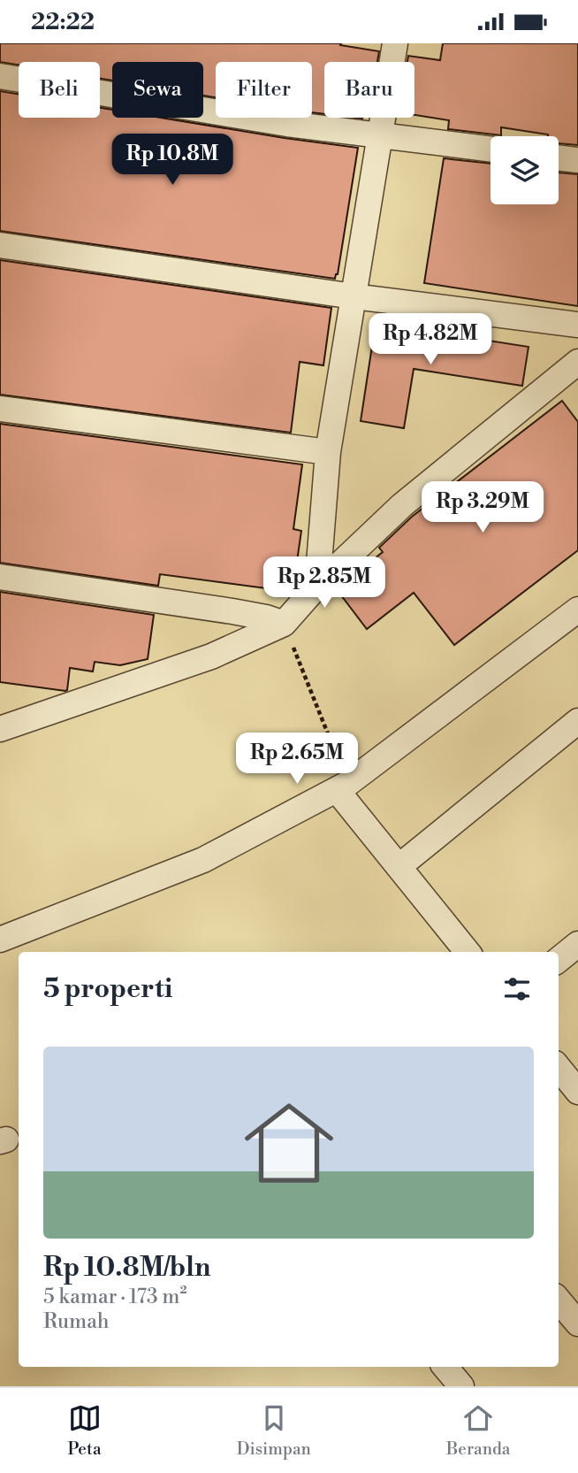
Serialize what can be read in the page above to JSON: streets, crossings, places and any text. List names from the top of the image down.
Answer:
{
  "page": {
    "status": "22:22",
    "chip": [
      "Beli",
      "Sewa",
      "Filter",
      "Baru"
    ],
    "price": [
      "Rp 10.8M",
      "Rp 4.82M",
      "Rp 3.29M",
      "Rp 2.85M",
      "Rp 2.65M"
    ],
    "heading": "5 properti",
    "list": [
      {
        "name": "Rp 10.8M/bln",
        "note": "5 kamar · 173 m² · Rumah"
      }
    ],
    "tabs": ["Peta", "Disimpan", "Beranda"]
  }
}
